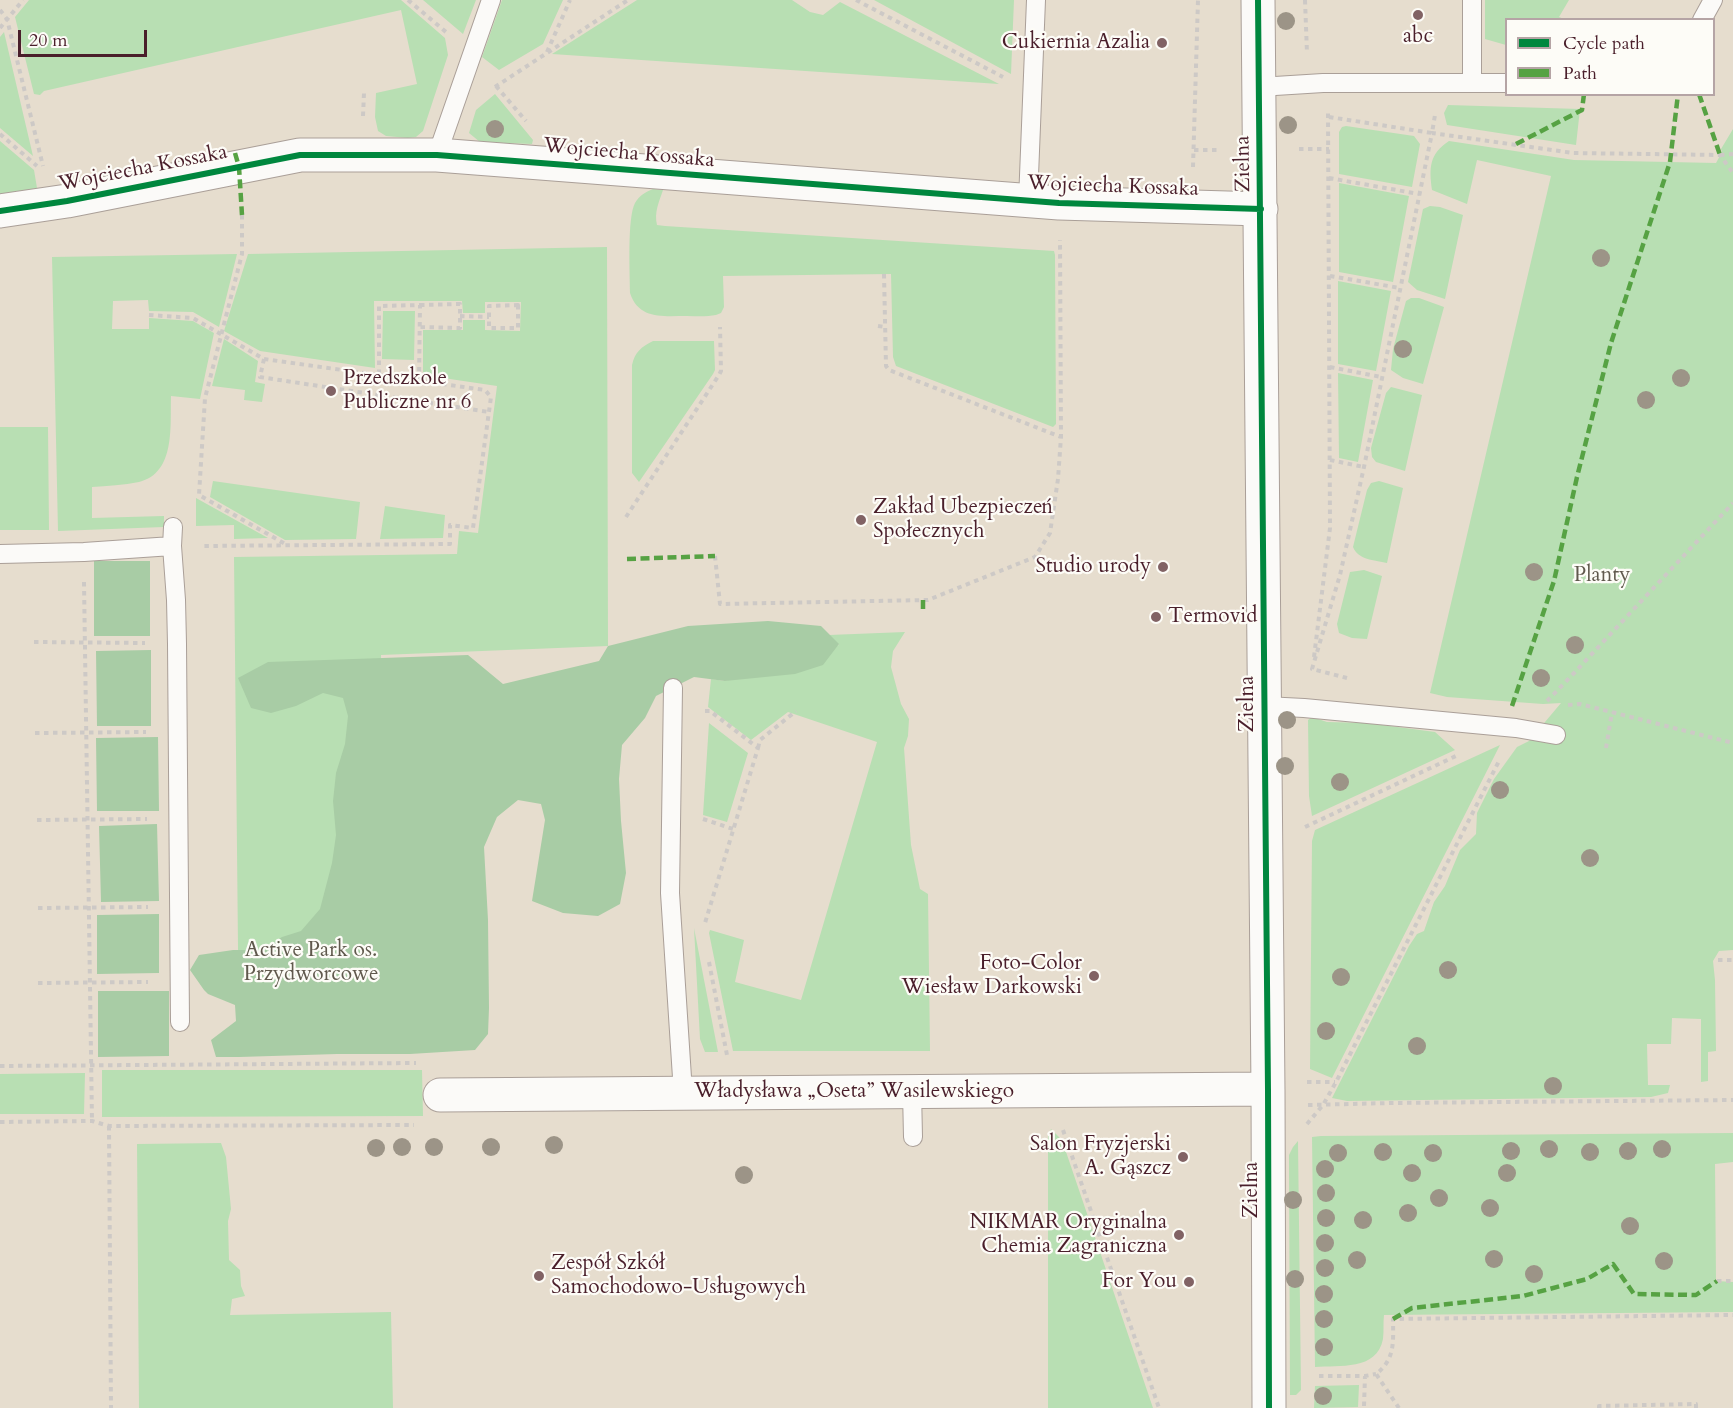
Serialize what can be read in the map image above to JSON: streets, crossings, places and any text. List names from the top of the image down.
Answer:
{
  "streets": {
    "street": ["Wojciecha Kossaka", "Zielna", "Władysława „Oseta” Wasilewskiego"]
  },
  "crossings": [
    ["Wojciecha Kossaka", "Zielna"],
    ["Zielna", "Władysława „Oseta” Wasilewskiego"]
  ],
  "parks": ["Planty", "Active Park os. Przydworcowe"],
  "places": [
    "abc",
    "Cukiernia Azalia",
    "Przedszkole Publiczne nr 6",
    "Zakład Ubezpieczeń Społecznych",
    "Studio urody",
    "Termovid",
    "Foto-Color Wiesław Darkowski",
    "Salon Fryzjerski A. Gąszcz",
    "NIKMAR Oryginalna Chemia Zagraniczna",
    "Zespół Szkół Samochodowo-Usługowych",
    "For You"
  ],
  "legend": ["Cycle path", "Path"],
  "scale_bar": "20 m"
}
